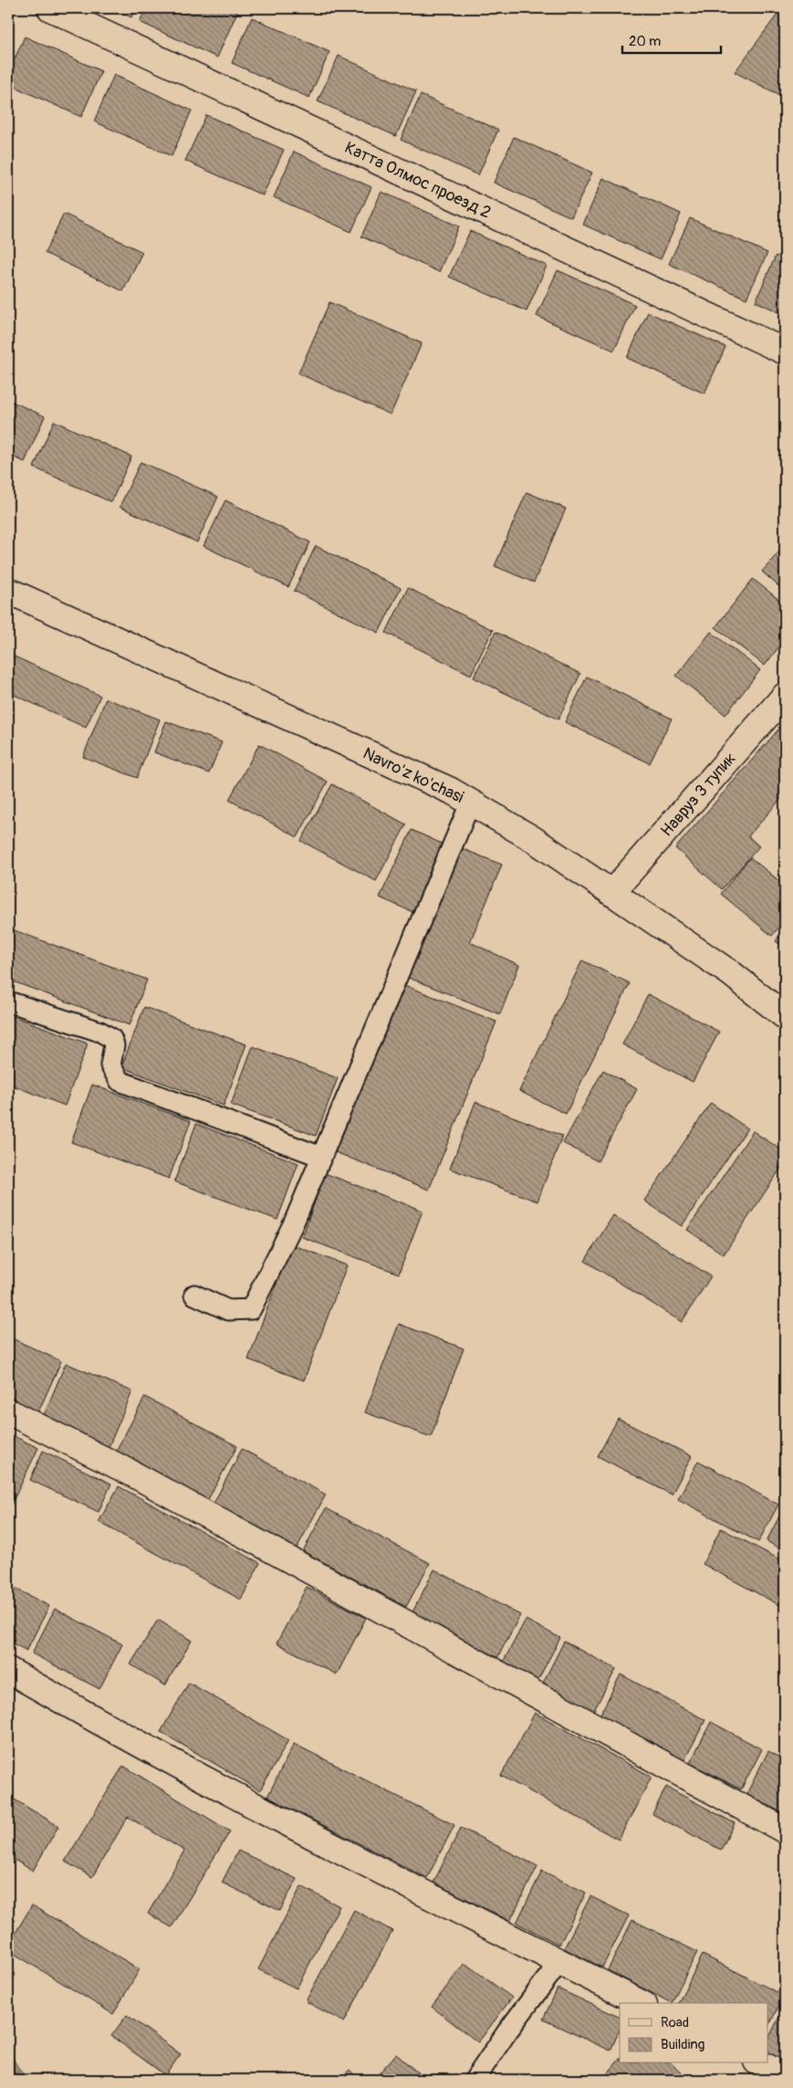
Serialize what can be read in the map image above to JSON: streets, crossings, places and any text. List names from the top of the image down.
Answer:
{
  "streets": {
    "street": ["Катта Олмос проезд 2", "Navro'z ko'chasi", "Навруз 3 тупик"]
  },
  "crossings": [
    ["Navro'z ko'chasi", "Навруз 3 тупик"]
  ],
  "legend": ["Road", "Building"],
  "scale_bar": "20 m"
}
